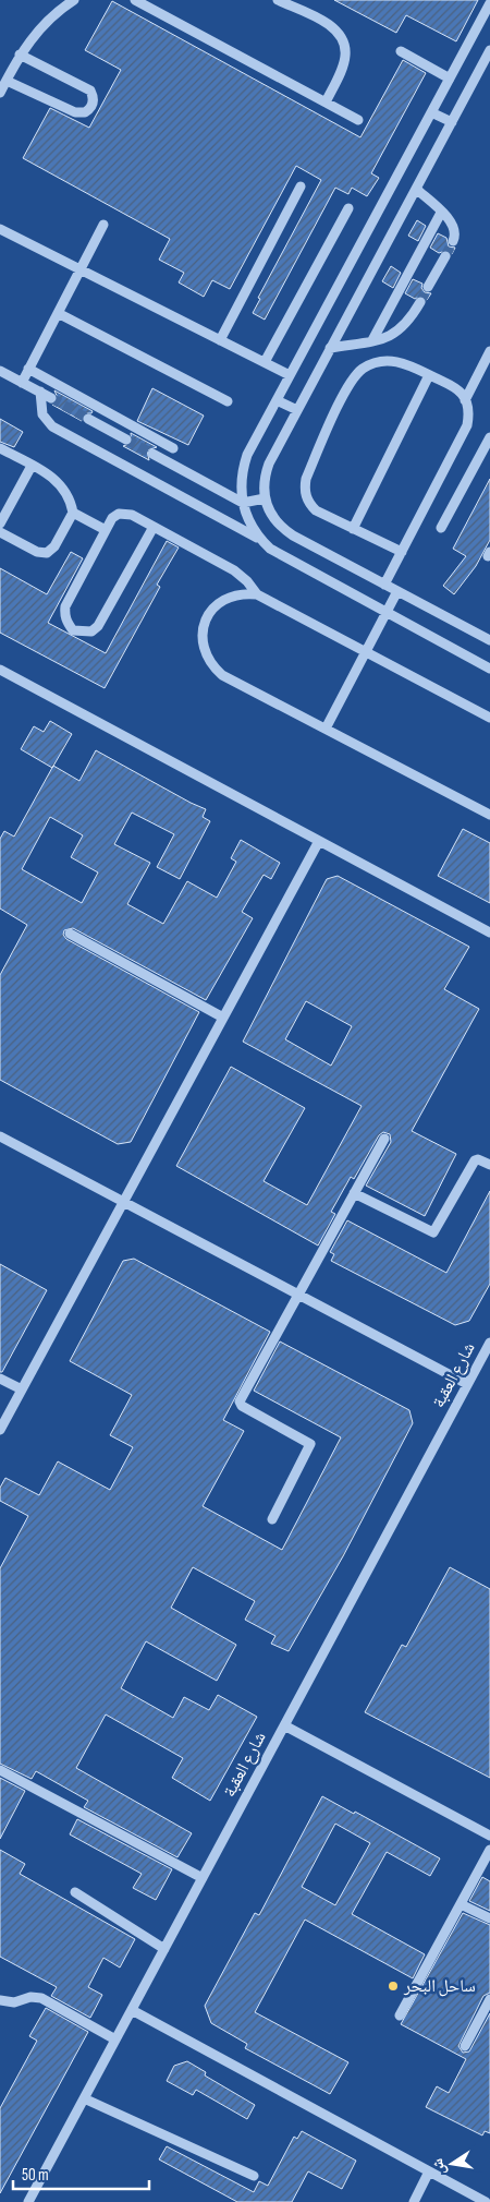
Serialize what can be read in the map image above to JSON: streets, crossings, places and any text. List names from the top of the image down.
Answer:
{
  "streets": {
    "street": ["شارع العقبة"]
  },
  "places": ["ساحل البحر"],
  "scale_bar": "50 m",
  "north": "left"
}
